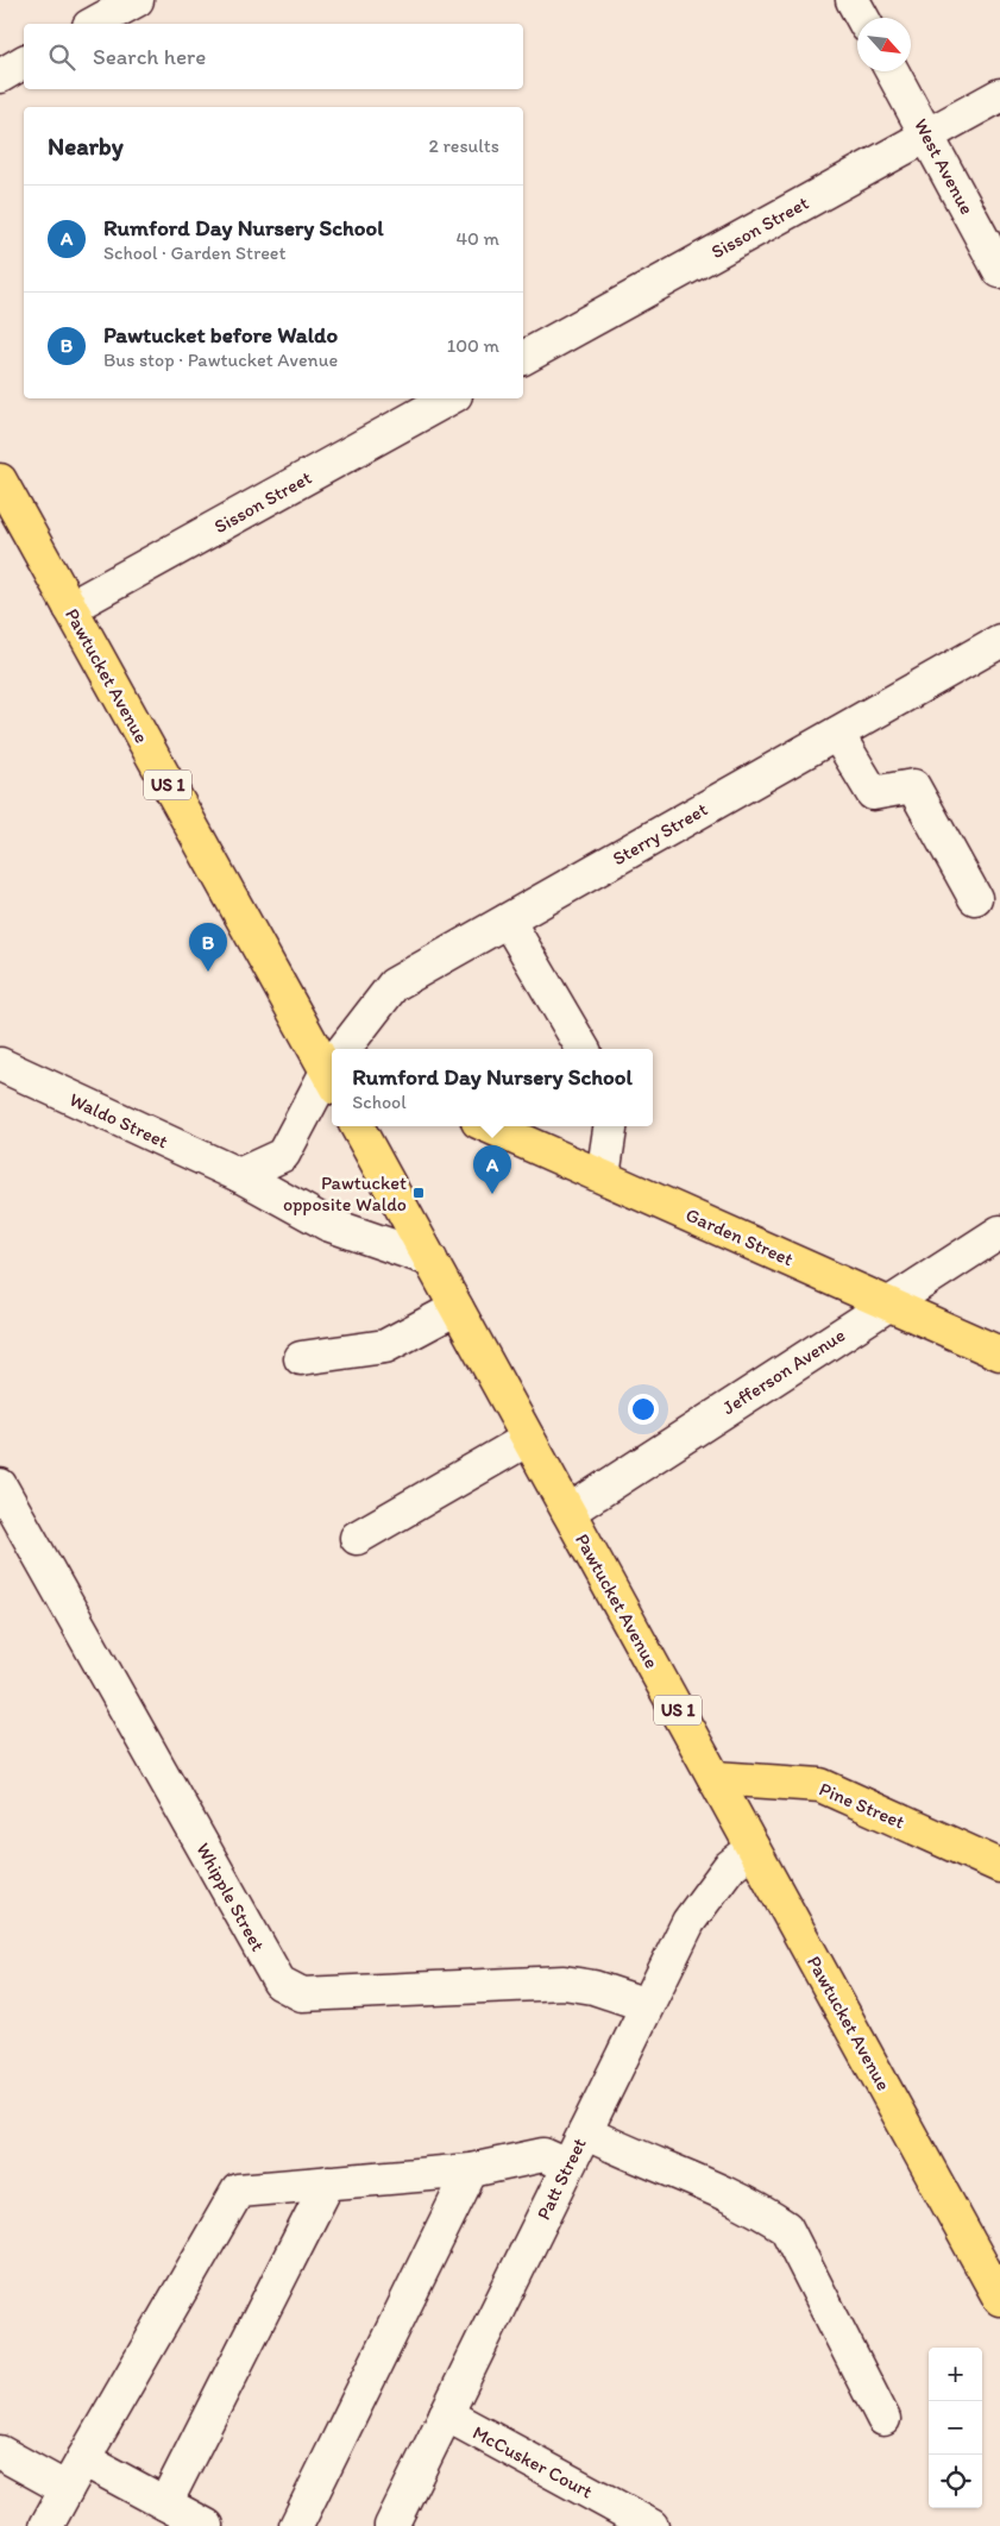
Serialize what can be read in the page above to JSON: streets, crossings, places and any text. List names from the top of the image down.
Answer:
{
  "streets": {
    "main road": [
      "Pawtucket Avenue",
      "US 1",
      "Garden Street",
      "Pine Street"
    ],
    "street": [
      "West Avenue",
      "Sisson Street",
      "Sterry Street",
      "Waldo Street",
      "Jefferson Avenue",
      "Whipple Street",
      "Patt Street",
      "McCusker Court"
    ]
  },
  "crossings": [
    ["West Avenue", "Sisson Street"],
    ["Sisson Street", "Pawtucket Avenue"],
    ["Pawtucket Avenue", "Waldo Street"],
    ["Pawtucket Avenue", "Jefferson Avenue"],
    ["Pawtucket Avenue", "Pine Street"],
    ["Pawtucket Avenue", "Patt Street"],
    ["Garden Street", "Jefferson Avenue"],
    ["Whipple Street", "Patt Street"],
    ["Patt Street", "McCusker Court"]
  ],
  "places": {
    "transit": ["Pawtucket opposite Waldo"]
  },
  "north": "bottom right",
  "page": {
    "search": "Search here",
    "heading": ["Nearby", "2 results"],
    "list": [
      {
        "mark": "A",
        "name": "Rumford Day Nursery School",
        "note": "School · Garden Street",
        "value": "40 m"
      },
      {
        "mark": "B",
        "name": "Pawtucket before Waldo",
        "note": "Bus stop · Pawtucket Avenue",
        "value": "100 m"
      }
    ],
    "pins": ["B", "A"],
    "popup": ["Rumford Day Nursery School", "School"],
    "map_buttons": ["+", "−"]
  }
}
